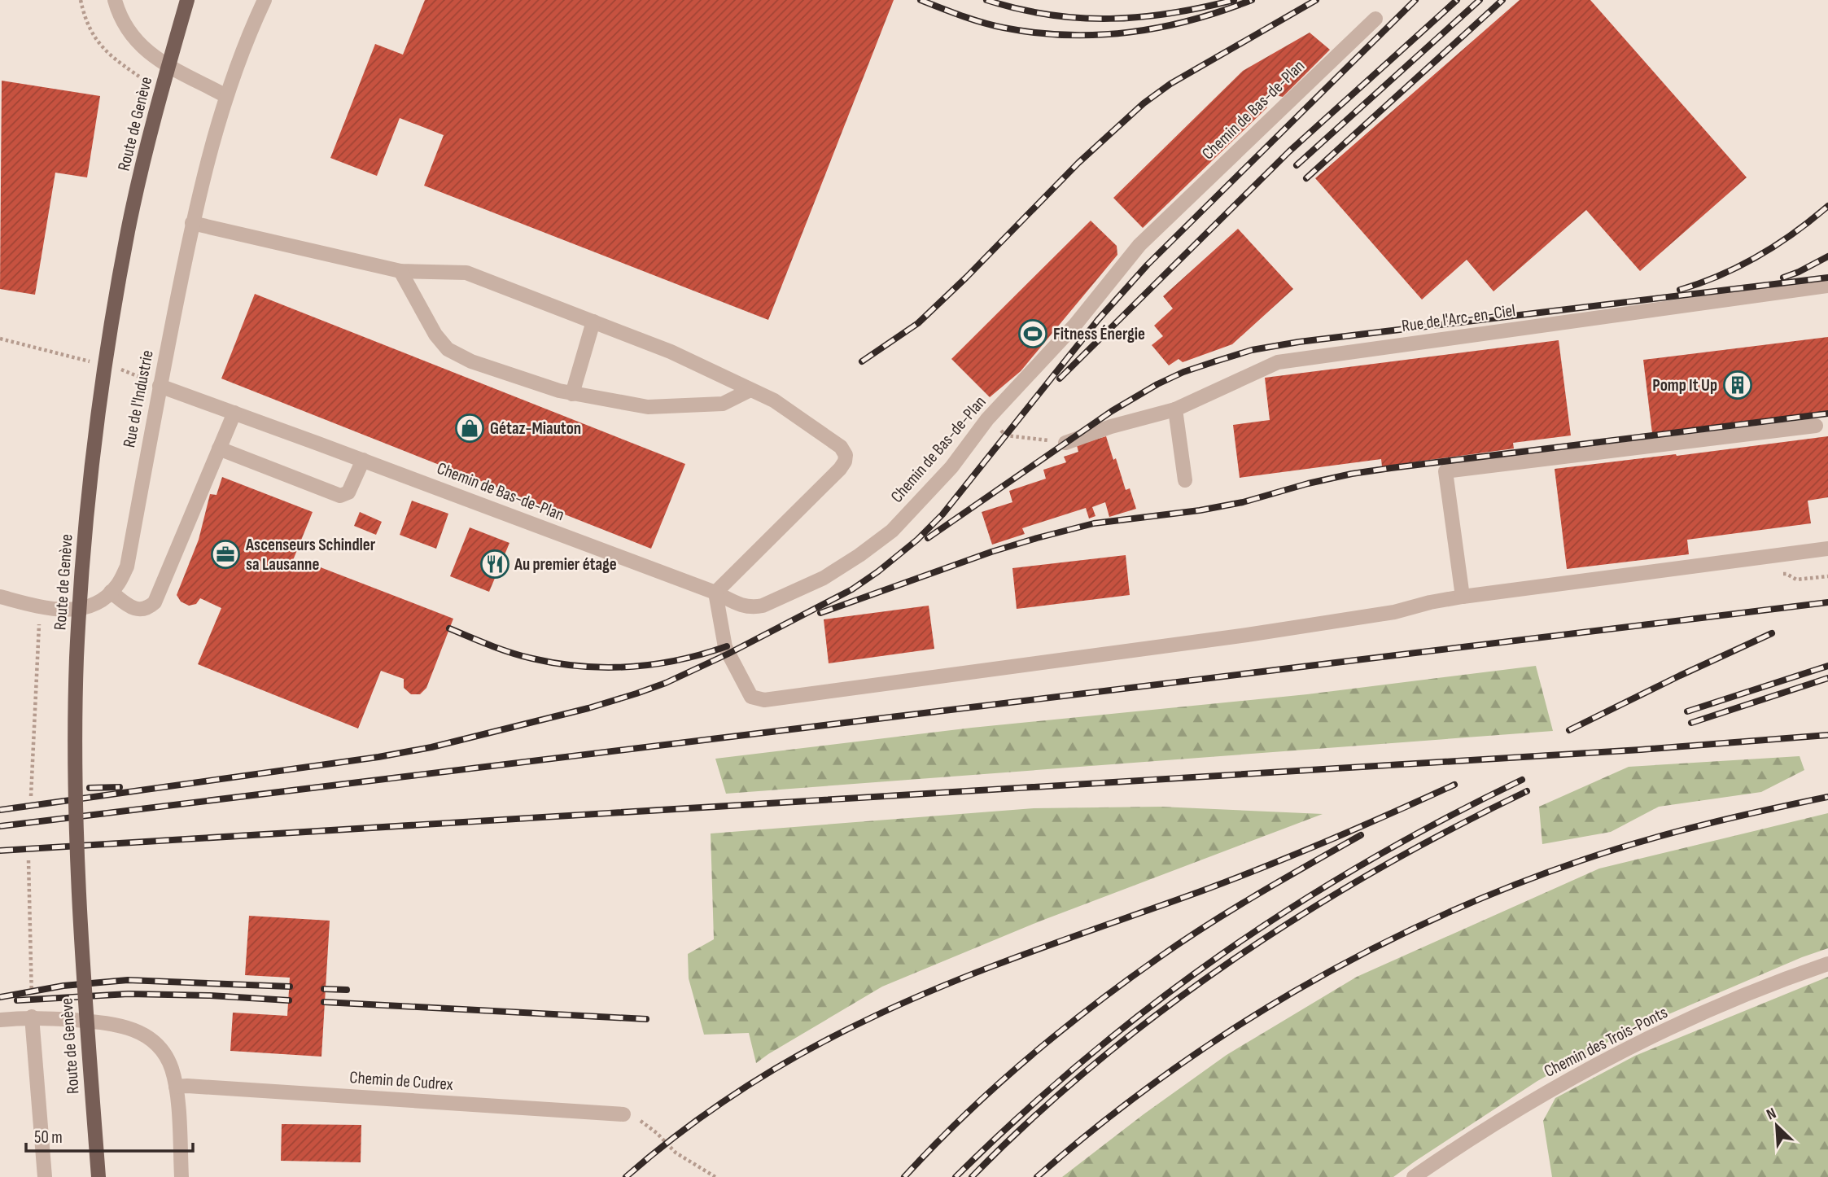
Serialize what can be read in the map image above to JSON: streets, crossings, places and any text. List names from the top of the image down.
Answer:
{
  "streets": {
    "main road": ["Route de Genève"],
    "street": [
      "Chemin de Bas-de-Plan",
      "Rue de l'Arc-en-Ciel",
      "Rue de l'Industrie",
      "Chemin des Trois-Ponts",
      "Chemin de Cudrex"
    ]
  },
  "crossings": [
    ["Chemin de Bas-de-Plan", "Rue de l'Industrie"]
  ],
  "places": {
    "sports": ["Fitness Énergie"],
    "building": ["Pomp It Up"],
    "shop": ["Gétaz-Miauton"],
    "office": ["Ascenseurs Schindler sa Lausanne"],
    "restaurant": ["Au premier étage"]
  },
  "scale_bar": "50 m",
  "north": "top left"
}
